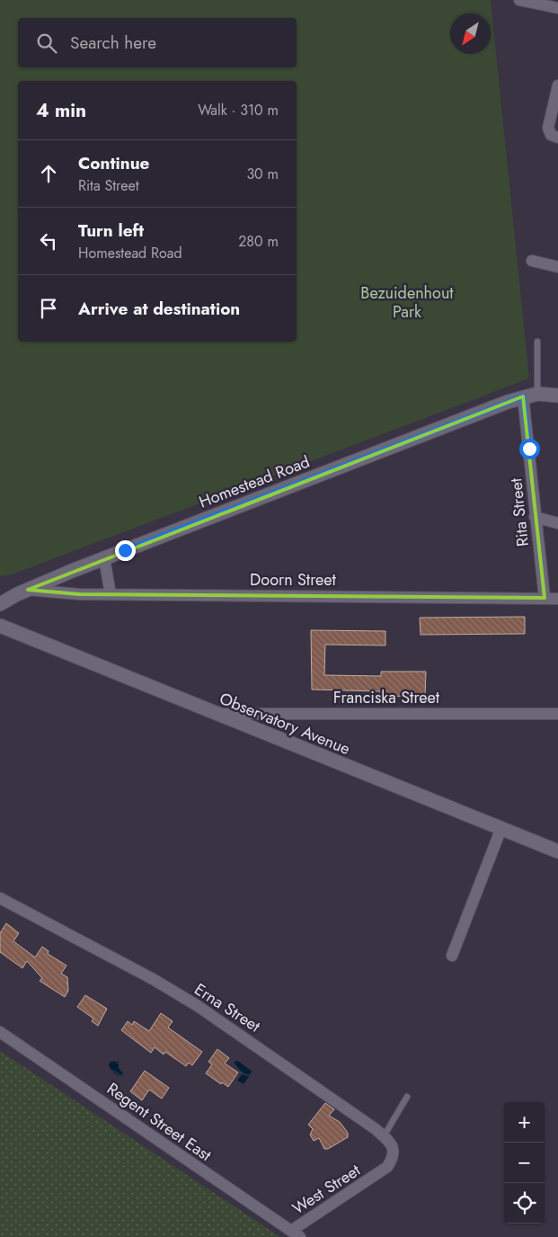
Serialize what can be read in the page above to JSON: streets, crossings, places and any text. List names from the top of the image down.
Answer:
{
  "streets": {
    "main road": ["Homestead Road", "Observatory Avenue"],
    "street": [
      "Rita Street",
      "Doorn Street",
      "Franciska Street",
      "Erna Street",
      "Regent Street East",
      "West Street"
    ]
  },
  "crossings": [
    ["Homestead Road", "Rita Street"],
    ["Homestead Road", "Doorn Street"],
    ["Rita Street", "Doorn Street"],
    ["Franciska Street", "Observatory Avenue"],
    ["Erna Street", "West Street"],
    ["Regent Street East", "West Street"]
  ],
  "parks": ["Bezuidenhout Park"],
  "north": "bottom left",
  "page": {
    "search": "Search here",
    "heading": ["4 min", "Walk · 310 m"],
    "list": [
      ["Continue", "Rita Street", "30 m"],
      ["Turn left", "Homestead Road", "280 m"],
      "Arrive at destination"
    ],
    "map_buttons": ["+", "−"]
  }
}
